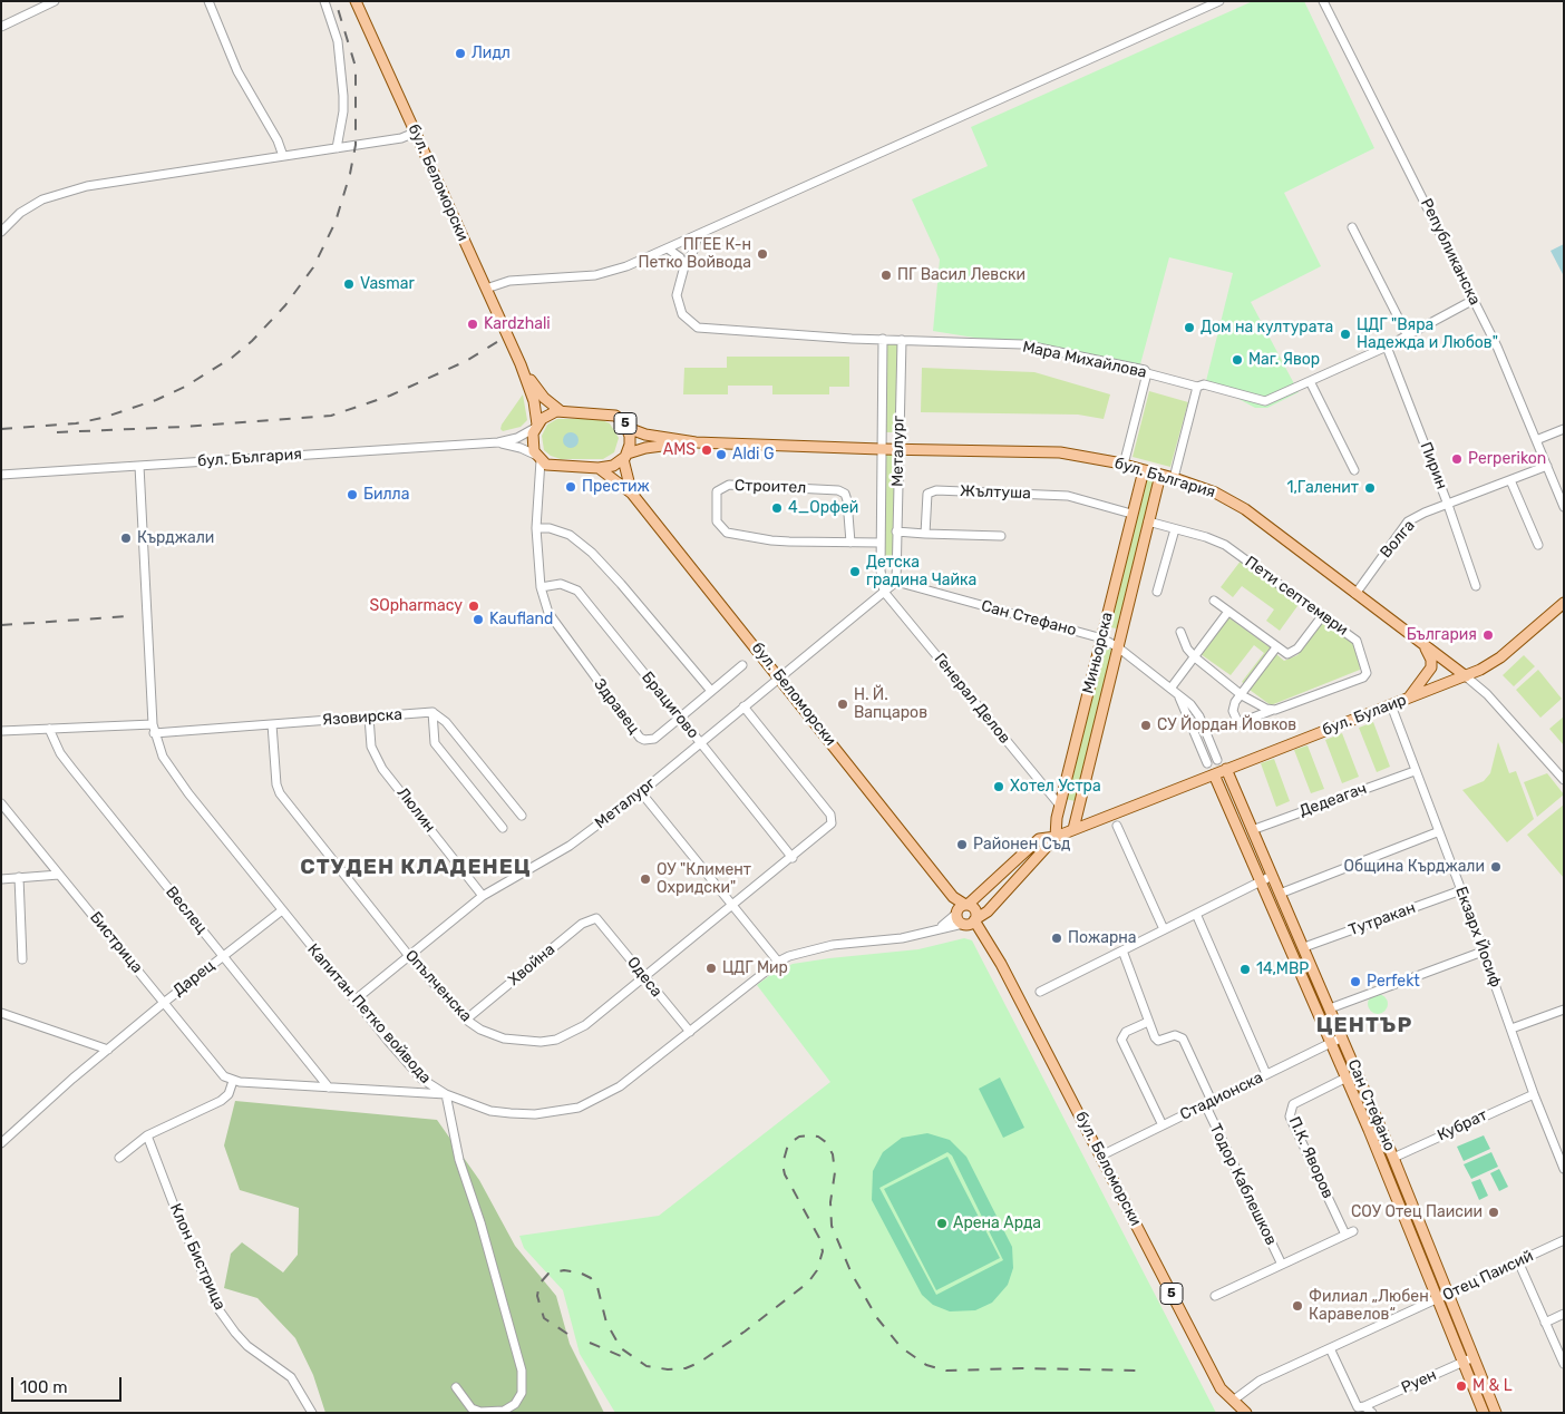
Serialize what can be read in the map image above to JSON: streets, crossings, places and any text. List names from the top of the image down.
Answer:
{
  "streets": {
    "main road": [
      "бул. Беломорски",
      "5",
      "бул. България",
      "Сан Стефано",
      "Миньорска",
      "бул. Булаир"
    ],
    "street": [
      "Републиканска",
      "Мара Михайлова",
      "Металург",
      "Пирин",
      "Строител",
      "Жълтуша",
      "Волга",
      "Пети септември",
      "Генерал Делов",
      "Брацигово",
      "Здравец",
      "Язовирска",
      "Дедеагач",
      "Люлин",
      "Веслец",
      "Тутракан",
      "Екзарх Йосиф",
      "Бистрица",
      "Хвойна",
      "Одеса",
      "Дарец",
      "Опълченска",
      "Капитан Петко войвода",
      "Стадионска",
      "Кубрат",
      "П.К. Яворов",
      "Тодор Каблешков",
      "Клон Бистрица",
      "Отец Паисий",
      "Руен"
    ]
  },
  "crossings": [
    ["бул. Беломорски", "5"],
    ["бул. Беломорски", "Металург"],
    ["бул. Беломорски", "бул. България"],
    ["бул. Беломорски", "бул. Булаир"],
    ["бул. Беломорски", "Капитан Петко войвода"],
    ["бул. Беломорски", "Стадионска"],
    ["бул. Беломорски", "Отец Паисий"],
    ["Републиканска", "Мара Михайлова"],
    ["Републиканска", "Волга"],
    ["Мара Михайлова", "Металург"],
    ["Мара Михайлова", "Пирин"],
    ["5", "бул. България"],
    ["5", "бул. Булаир"],
    ["5", "Капитан Петко войвода"],
    ["Металург", "бул. България"],
    ["Металург", "Строител"],
    ["Металург", "Сан Стефано"],
    ["Металург", "Генерал Делов"],
    ["Металург", "Брацигово"],
    ["Металург", "Люлин"],
    ["Металург", "Опълченска"],
    ["Металург", "Капитан Петко войвода"],
    ["бул. България", "Волга"],
    ["бул. България", "Миньорска"],
    ["бул. България", "бул. Булаир"],
    ["бул. България", "Капитан Петко войвода"],
    ["Пирин", "Волга"],
    ["Жълтуша", "Миньорска"],
    ["Пети септември", "Миньорска"],
    ["Сан Стефано", "Миньорска"],
    ["Сан Стефано", "бул. Булаир"],
    ["Сан Стефано", "Дедеагач"],
    ["Сан Стефано", "Тутракан"],
    ["Сан Стефано", "Стадионска"],
    ["Сан Стефано", "Кубрат"],
    ["Сан Стефано", "П.К. Яворов"],
    ["Сан Стефано", "Отец Паисий"],
    ["Сан Стефано", "Руен"],
    ["Миньорска", "Генерал Делов"],
    ["Миньорска", "бул. Булаир"],
    ["Брацигово", "Здравец"],
    ["Брацигово", "Опълченска"],
    ["бул. Булаир", "Екзарх Йосиф"],
    ["бул. Булаир", "Капитан Петко войвода"],
    ["Язовирска", "Люлин"],
    ["Язовирска", "Опълченска"],
    ["Язовирска", "Капитан Петко войвода"],
    ["Дедеагач", "Екзарх Йосиф"],
    ["Веслец", "Дарец"],
    ["Тутракан", "Екзарх Йосиф"],
    ["Екзарх Йосиф", "Кубрат"],
    ["Бистрица", "Дарец"],
    ["Хвойна", "Одеса"],
    ["Хвойна", "Опълченска"],
    ["Одеса", "Опълченска"],
    ["Одеса", "Капитан Петко войвода"],
    ["Дарец", "Капитан Петко войвода"],
    ["Стадионска", "Тодор Каблешков"],
    ["П.К. Яворов", "Тодор Каблешков"]
  ],
  "districts": ["СТУДЕН КЛАДЕНЕЦ", "ЦЕНТЪР"],
  "places": [
    "Лидл",
    "ПГЕЕ К-н Петко Войвода",
    "ПГ Васил Левски",
    "Vasmar",
    "Kardzhali",
    "Дом на културата",
    "ЦДГ \"Вяра Надежда и Любов\"",
    "Маг. Явор",
    "AMS",
    "Aldi G",
    "Perperikon",
    "Престиж",
    "1,Галенит",
    "Билла",
    "4_Орфей",
    "Кърджали",
    "Детска градина Чайка",
    "SOpharmacy",
    "Kaufland",
    "България",
    "Н. Й. Вапцаров",
    "СУ Йордан Йовков",
    "Хотел Устра",
    "Районен Съд",
    "Община Кърджали",
    "ОУ \"Климент Охридски\"",
    "Пожарна",
    "ЦДГ Мир",
    "14,МВР",
    "Perfekt",
    "СОУ Отец Паисии",
    "Арена Арда",
    "Филиал „Любен Каравелов“",
    "M & L"
  ],
  "scale_bar": "100 m"
}
